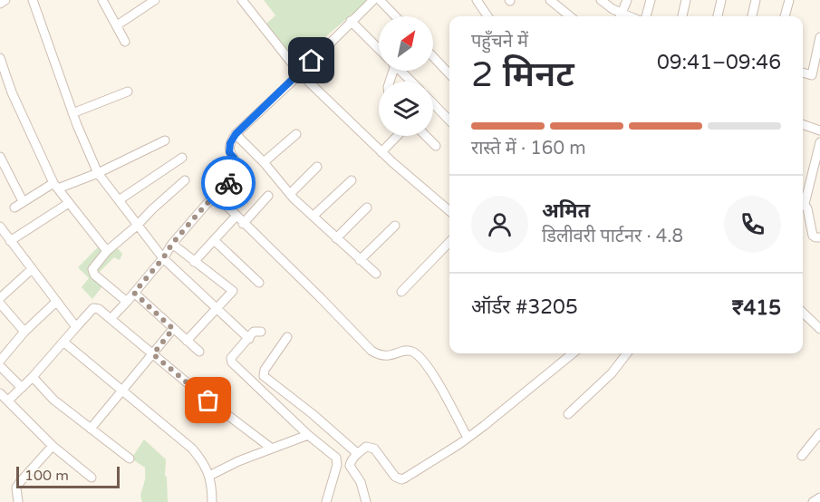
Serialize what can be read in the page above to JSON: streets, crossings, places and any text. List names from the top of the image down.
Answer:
{
  "scale_bar": "100 m",
  "north": "top right",
  "page": {
    "heading": ["2 मिनट", "पहुँचने में", "09:41–09:46"],
    "panel": [
      "अमित",
      "डिलीवरी पार्टनर · 4.8",
      "ऑर्डर #3205",
      "₹415"
    ],
    "bar": "रास्ते में · 160 m",
    "scale": "100 m"
  }
}
